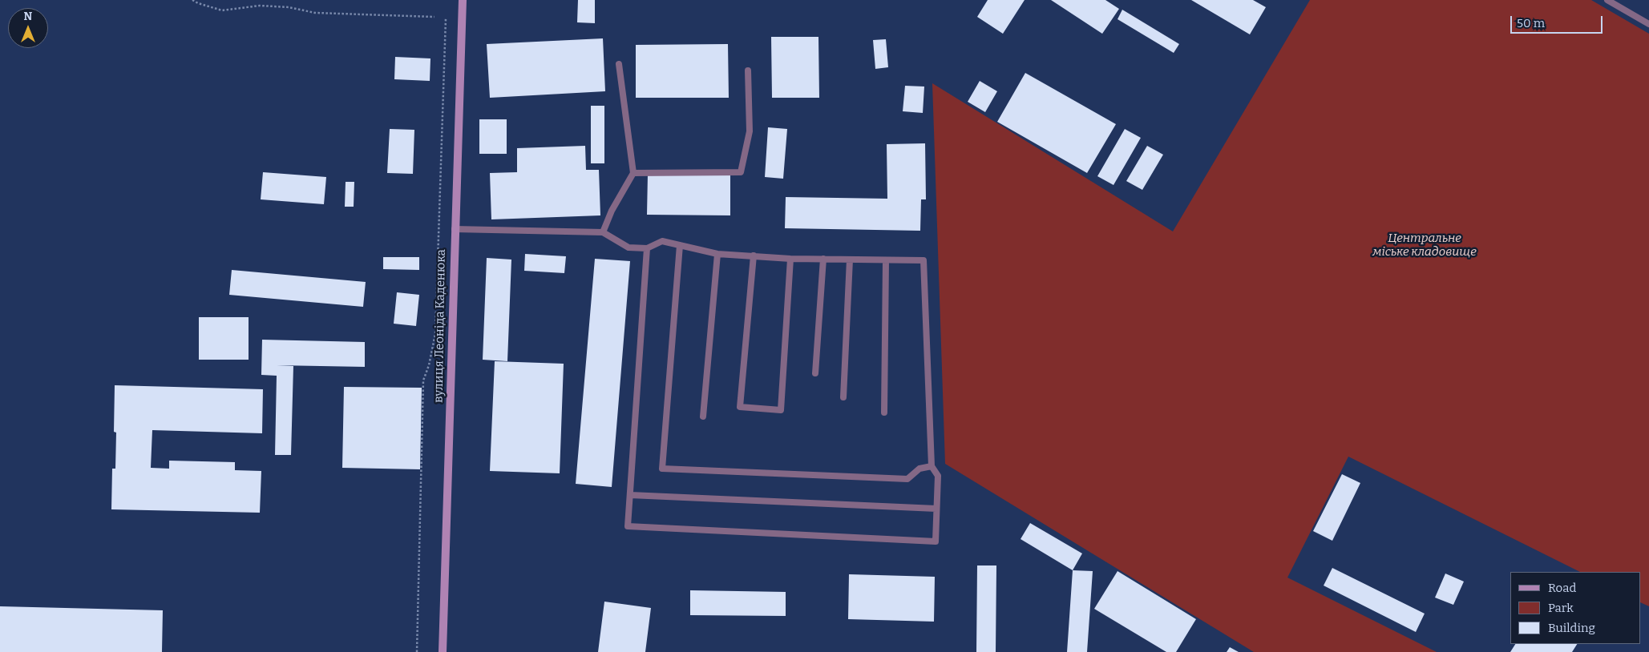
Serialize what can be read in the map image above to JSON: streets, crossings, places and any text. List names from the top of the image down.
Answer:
{
  "streets": {
    "street": ["вулиця Леоніда Каденюка"]
  },
  "parks": ["Центральне міське кладовище"],
  "legend": ["Road", "Park", "Building"],
  "scale_bar": "50 m",
  "north": "top"
}
